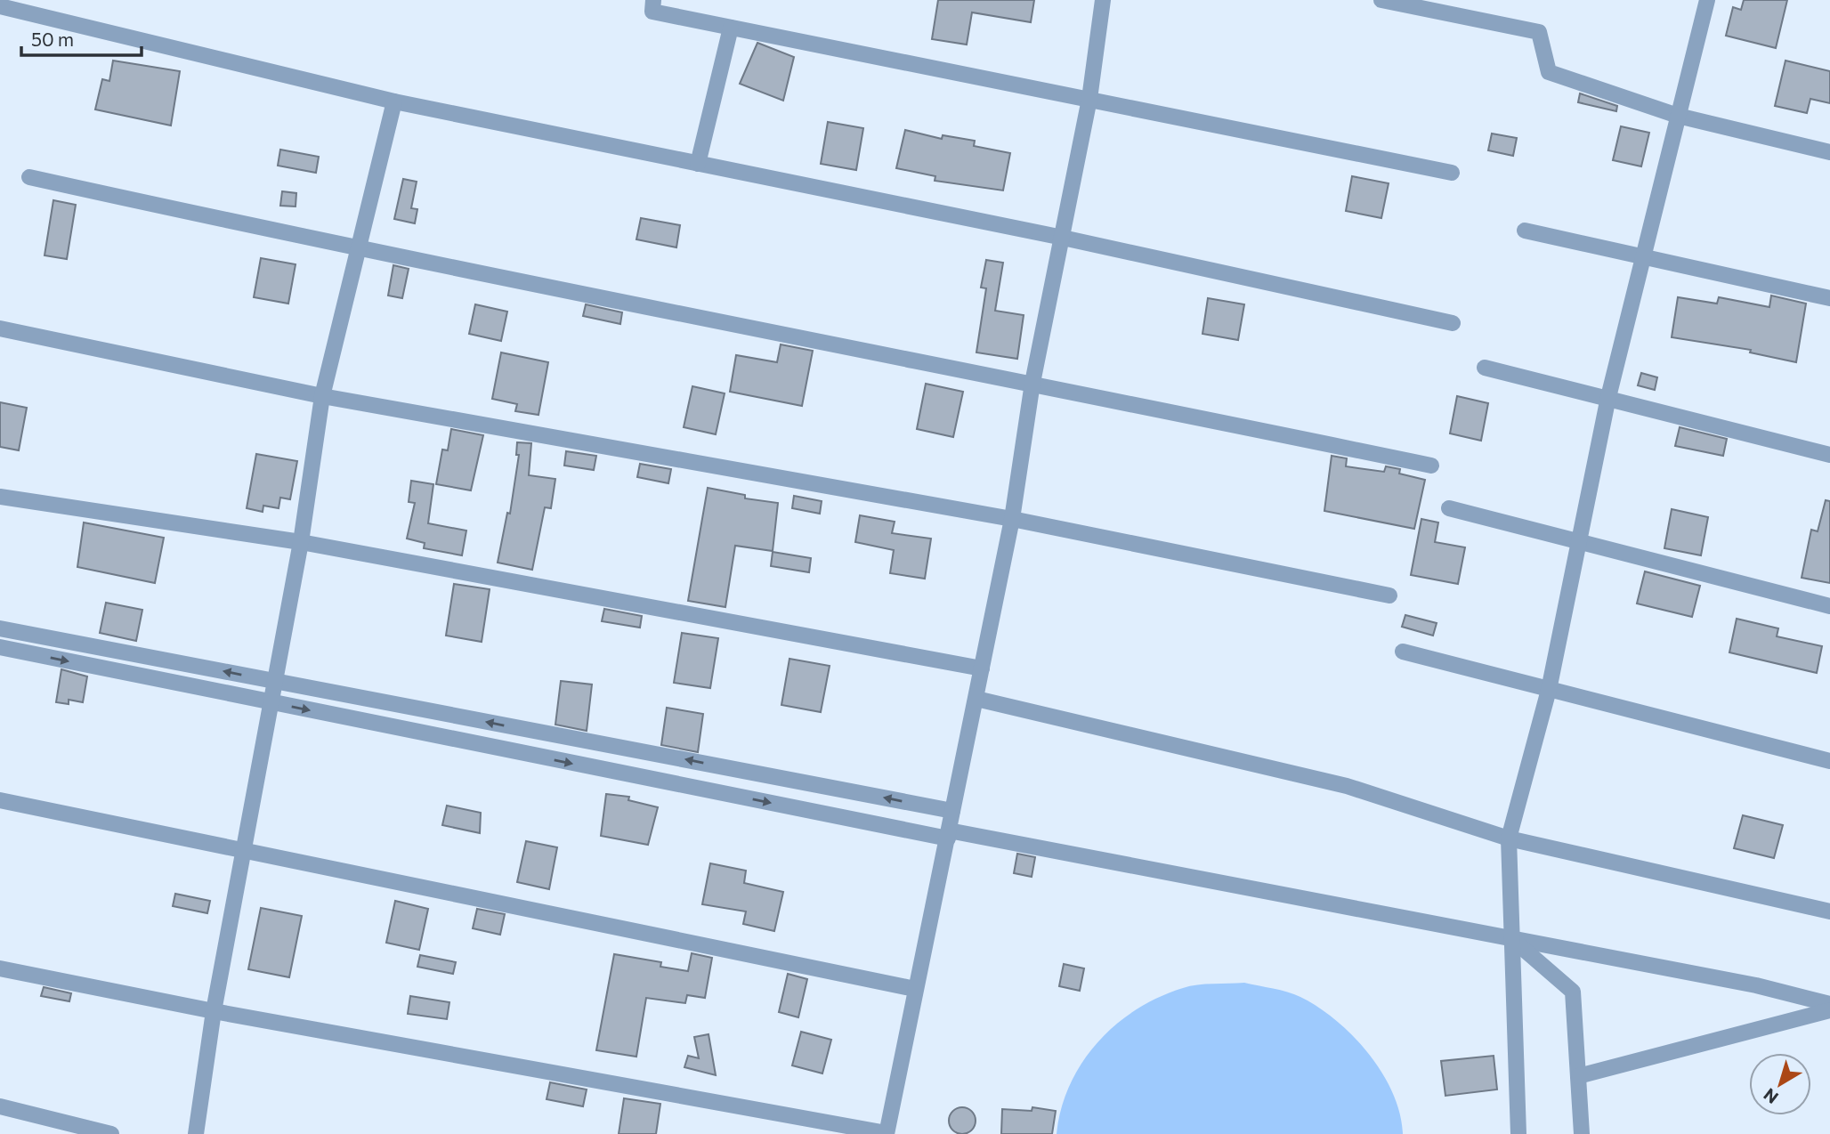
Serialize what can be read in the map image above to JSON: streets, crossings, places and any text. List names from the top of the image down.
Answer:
{
  "scale_bar": "50 m",
  "north": "bottom left"
}
